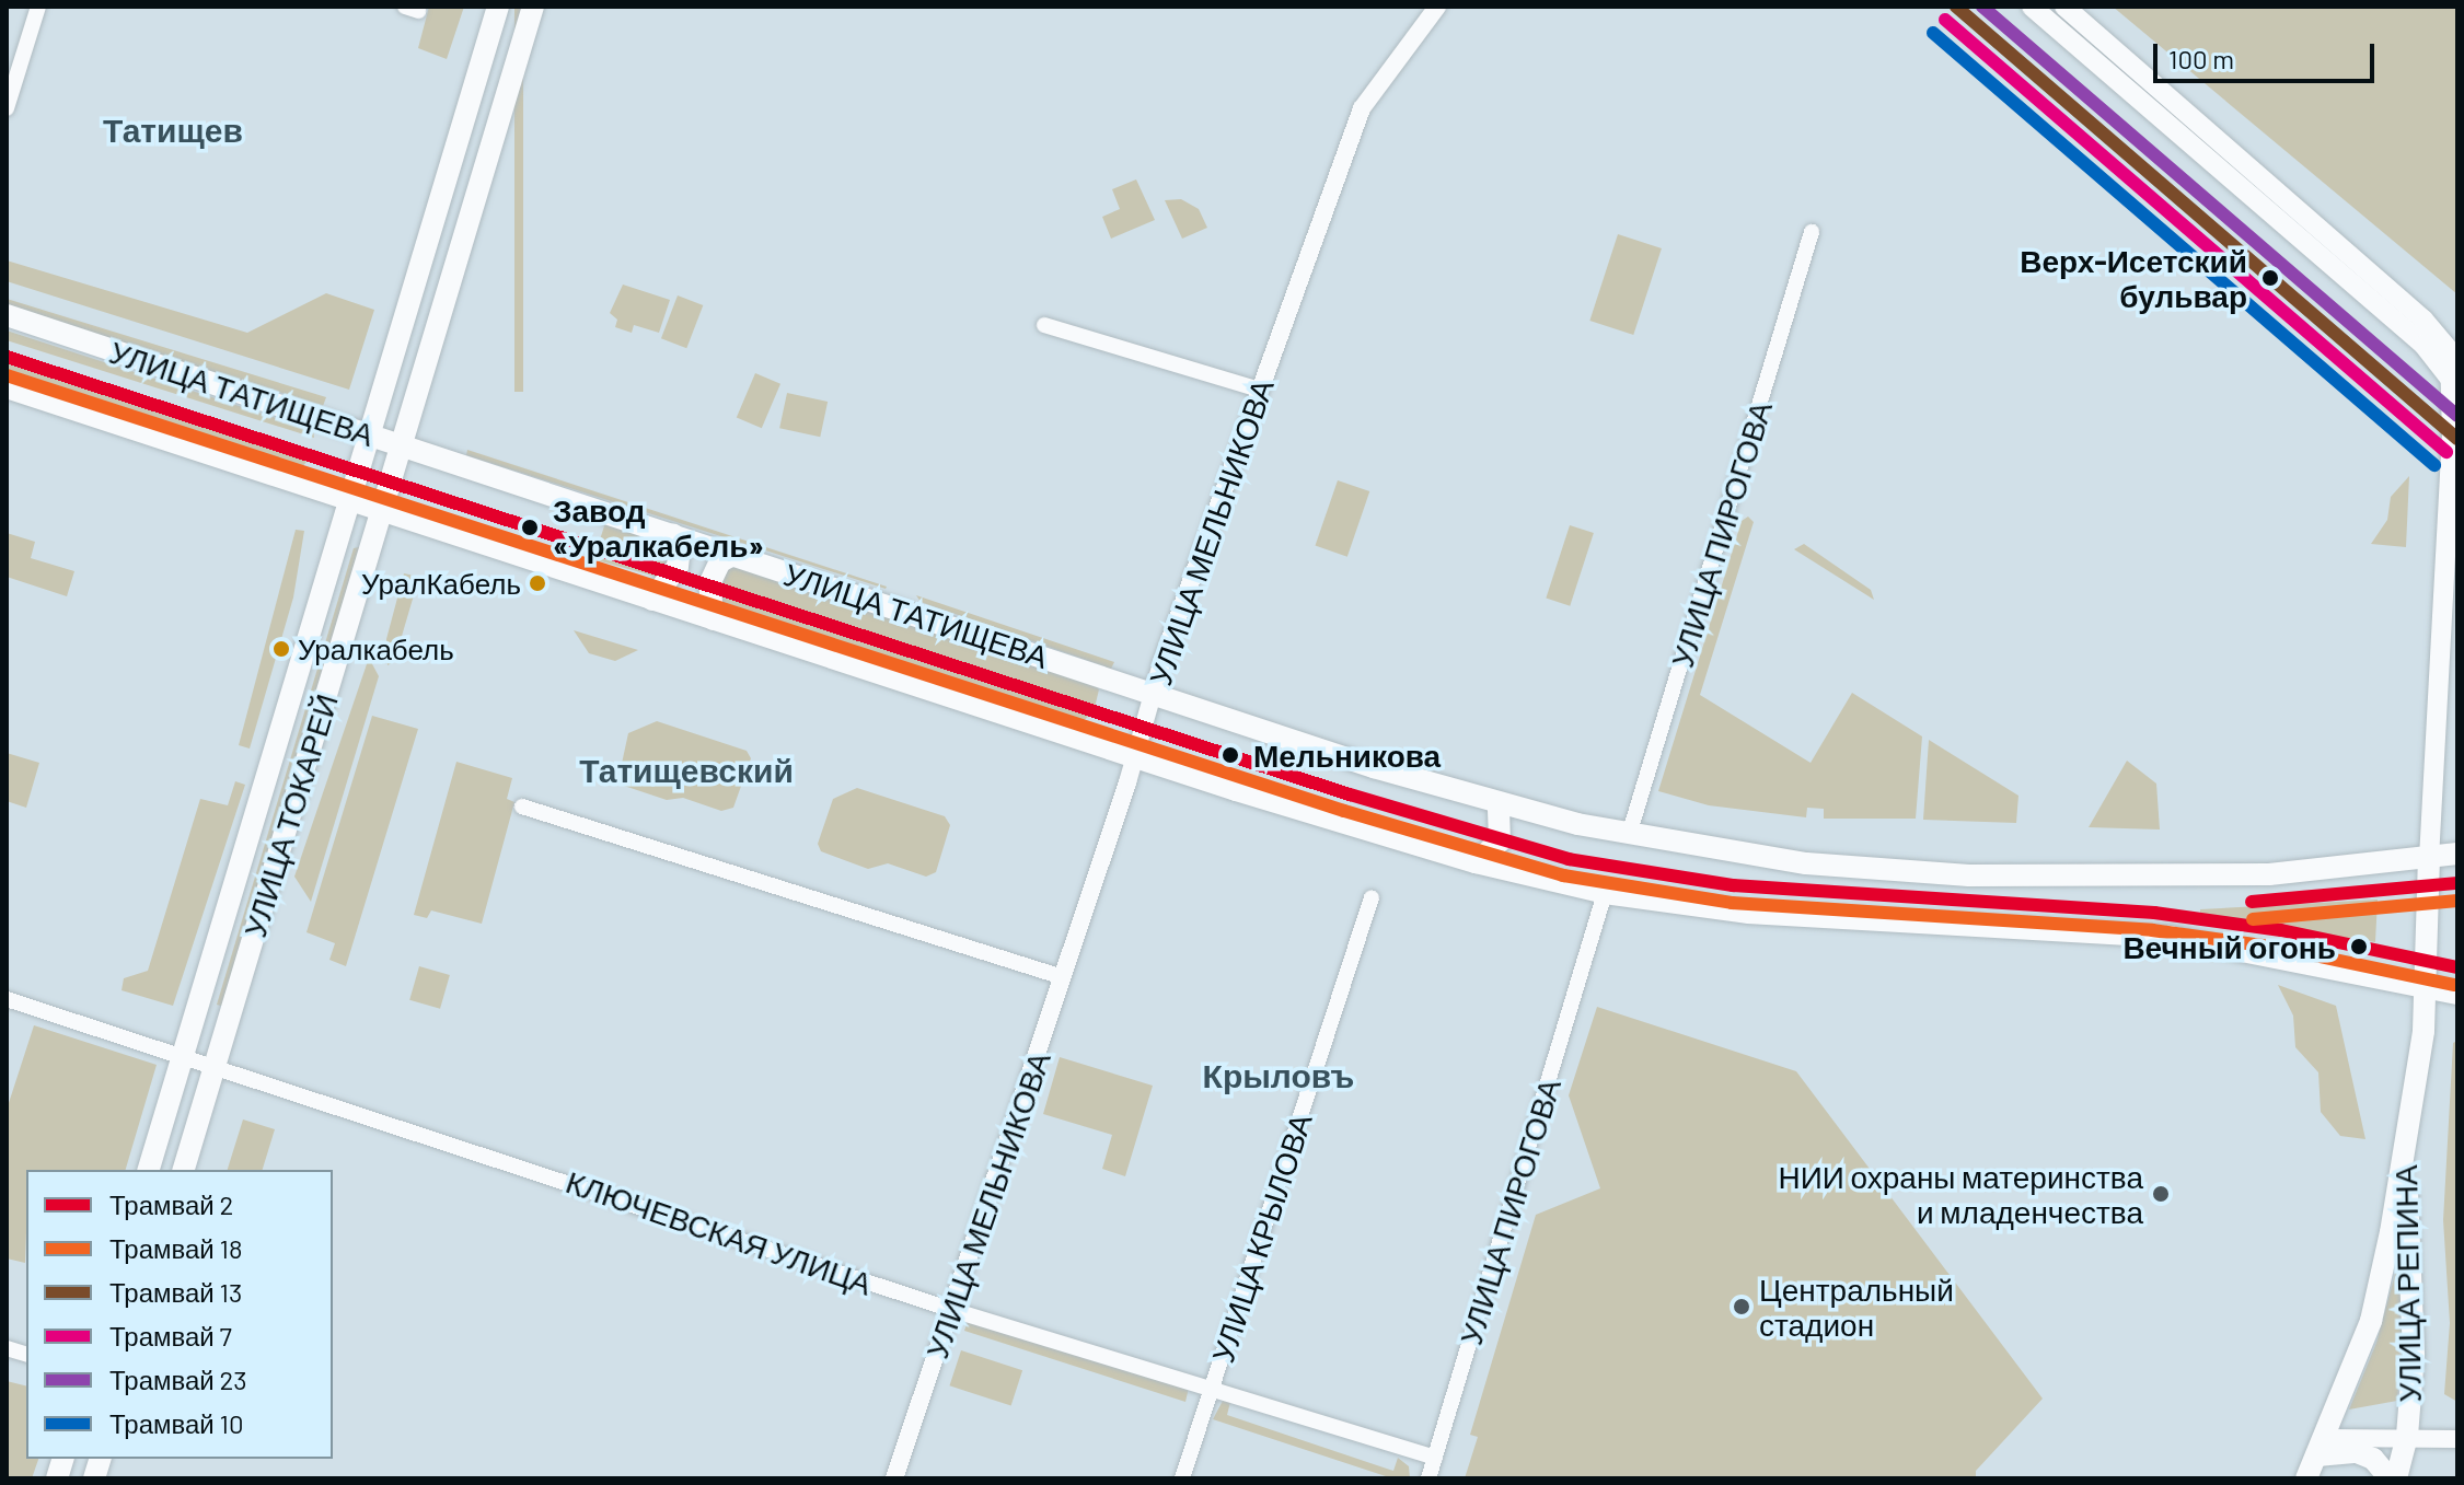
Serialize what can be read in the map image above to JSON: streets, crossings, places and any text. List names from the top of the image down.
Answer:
{
  "streets": {
    "main road": ["УЛИЦА ТАТИЩЕВА", "УЛИЦА ТОКАРЕЙ", "УЛИЦА РЕПИНА"],
    "street": [
      "УЛИЦА МЕЛЬНИКОВА",
      "УЛИЦА ПИРОГОВА",
      "КЛЮЧЕВСКАЯ УЛИЦА",
      "УЛИЦА КРЫЛОВА"
    ]
  },
  "crossings": [
    ["УЛИЦА ТАТИЩЕВА", "УЛИЦА МЕЛЬНИКОВА"],
    ["УЛИЦА ТАТИЩЕВА", "УЛИЦА ПИРОГОВА"],
    ["УЛИЦА ТАТИЩЕВА", "УЛИЦА ТОКАРЕЙ"],
    ["УЛИЦА ТАТИЩЕВА", "УЛИЦА РЕПИНА"],
    ["УЛИЦА МЕЛЬНИКОВА", "КЛЮЧЕВСКАЯ УЛИЦА"],
    ["УЛИЦА ПИРОГОВА", "КЛЮЧЕВСКАЯ УЛИЦА"],
    ["УЛИЦА ТОКАРЕЙ", "КЛЮЧЕВСКАЯ УЛИЦА"],
    ["КЛЮЧЕВСКАЯ УЛИЦА", "УЛИЦА КРЫЛОВА"]
  ],
  "districts": ["Татищев", "Татищевский", "Крыловъ"],
  "places": [
    "Верх-Исетский бульвар",
    "Завод «Уралкабель»",
    "УралКабель",
    "Уралкабель",
    "Мельникова",
    "Вечный огонь",
    "НИИ охраны материнства и младенчества",
    "Центральный стадион"
  ],
  "lines": [
    "tram line 13",
    "tram line 23",
    "tram line 7",
    "tram line 10",
    "tram line 2",
    "tram line 18"
  ],
  "legend": [
    "Трамвай 2",
    "Трамвай 18",
    "Трамвай 13",
    "Трамвай 7",
    "Трамвай 23",
    "Трамвай 10"
  ],
  "scale_bar": "100 m"
}
